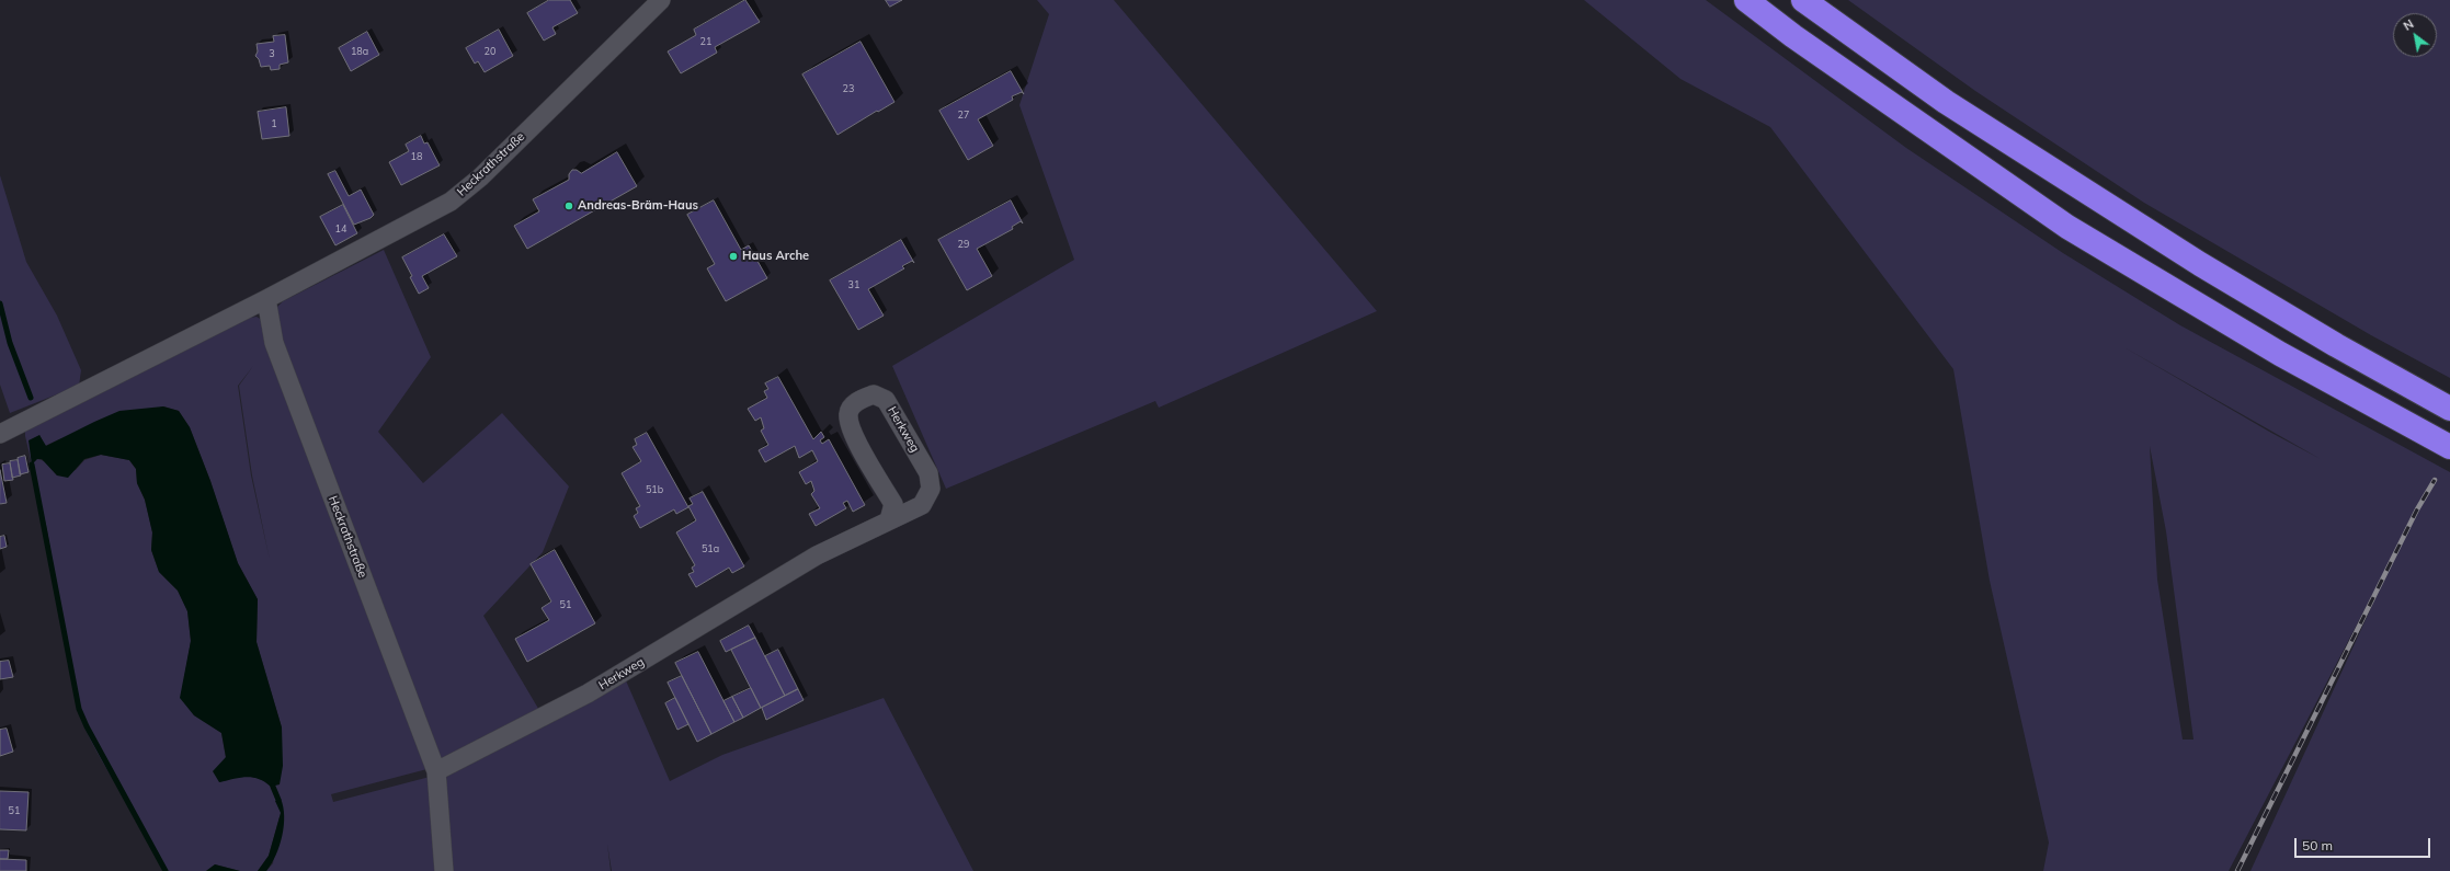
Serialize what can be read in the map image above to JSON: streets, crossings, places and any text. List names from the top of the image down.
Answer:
{
  "streets": {
    "street": ["Heckrathstraße", "Herkweg"]
  },
  "crossings": [
    ["Heckrathstraße", "Herkweg"]
  ],
  "places": ["Andreas-Bräm-Haus", "Haus Arche"],
  "house_numbers": [
    "21",
    "18a",
    "20",
    "3",
    "23",
    "27",
    "1",
    "18",
    "14",
    "29",
    "31",
    "51b",
    "51a",
    "51",
    "51"
  ],
  "scale_bar": "50 m",
  "north": "top left"
}
